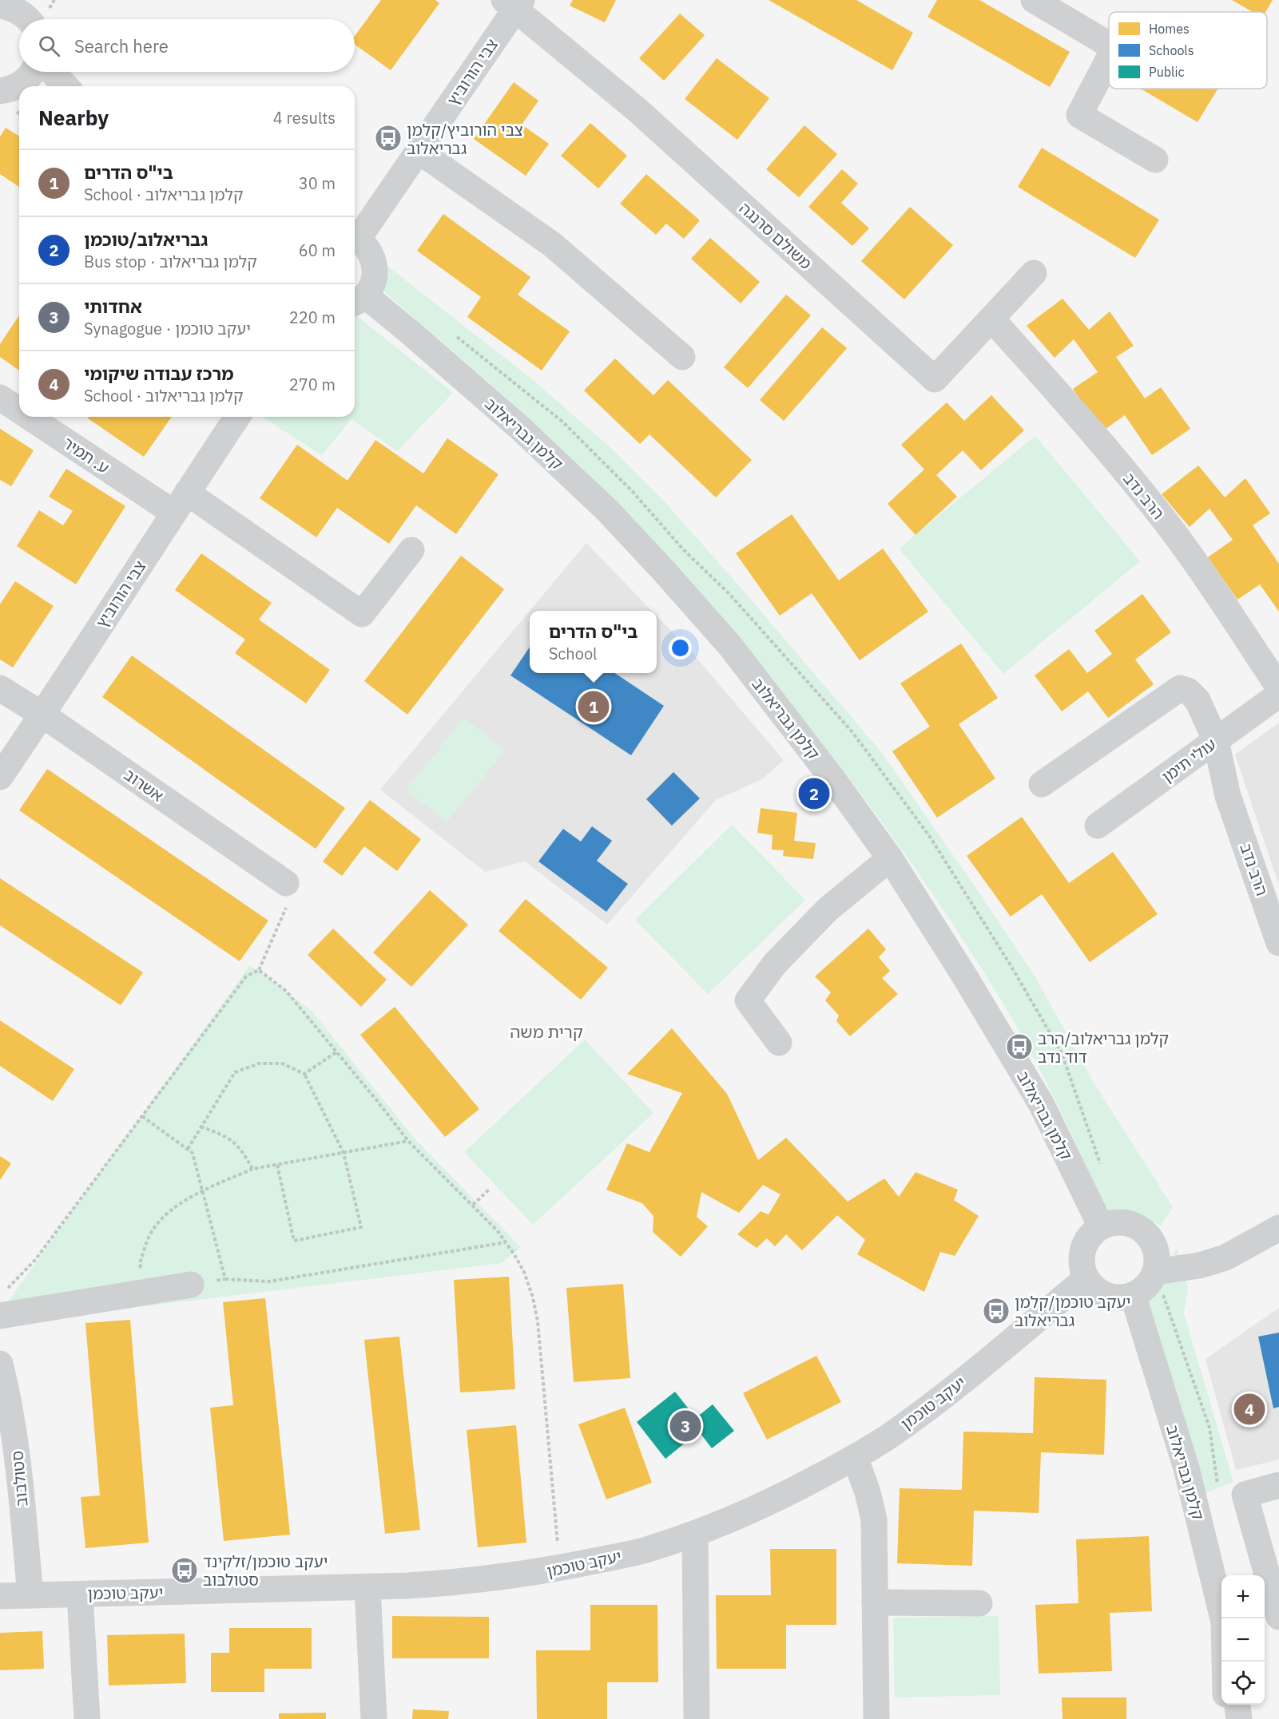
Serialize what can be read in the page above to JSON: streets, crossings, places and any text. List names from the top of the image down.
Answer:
{
  "streets": {
    "street": [
      "צבי הורוביץ",
      "משולם סרנגה",
      "קלמן גבריאלוב",
      "ע. תמיר",
      "הרב נדב",
      "עולי תימן",
      "אשרוב",
      "יעקב טוכמן",
      "סטולבוב"
    ]
  },
  "crossings": [
    ["צבי הורוביץ", "משולם סרנגה"],
    ["צבי הורוביץ", "ע. תמיר"],
    ["צבי הורוביץ", "אשרוב"],
    ["משולם סרנגה", "הרב נדב"],
    ["קלמן גבריאלוב", "יעקב טוכמן"],
    ["הרב נדב", "עולי תימן"],
    ["יעקב טוכמן", "סטולבוב"]
  ],
  "districts": ["קרית משה"],
  "places": {
    "bus stop": [
      "צבי הורוביץ/קלמן גבריאלוב",
      "קלמן גבריאלוב/הרב דוד נדב",
      "יעקב טוכמן/קלמן גבריאלוב",
      "יעקב טוכמן/זלקינד סטולבוב"
    ]
  },
  "legend": ["Homes", "Schools", "Public"],
  "page": {
    "search": "Search here",
    "heading": ["Nearby", "4 results"],
    "list": [
      {
        "mark": "1",
        "name": "בי\"ס הדרים",
        "note": "School · קלמן גבריאלוב",
        "value": "30 m"
      },
      {
        "mark": "2",
        "name": "גבריאלוב/טוכמן",
        "note": "Bus stop · קלמן גבריאלוב",
        "value": "60 m"
      },
      {
        "mark": "3",
        "name": "אחדותי",
        "note": "Synagogue · יעקב טוכמן",
        "value": "220 m"
      },
      {
        "mark": "4",
        "name": "מרכז עבודה שיקומי",
        "note": "School · קלמן גבריאלוב",
        "value": "270 m"
      }
    ],
    "popup": ["בי\"ס הדרים", "School"],
    "pins": [
      "1",
      "2",
      "4",
      "3"
    ],
    "map_buttons": ["+", "−"]
  }
}
